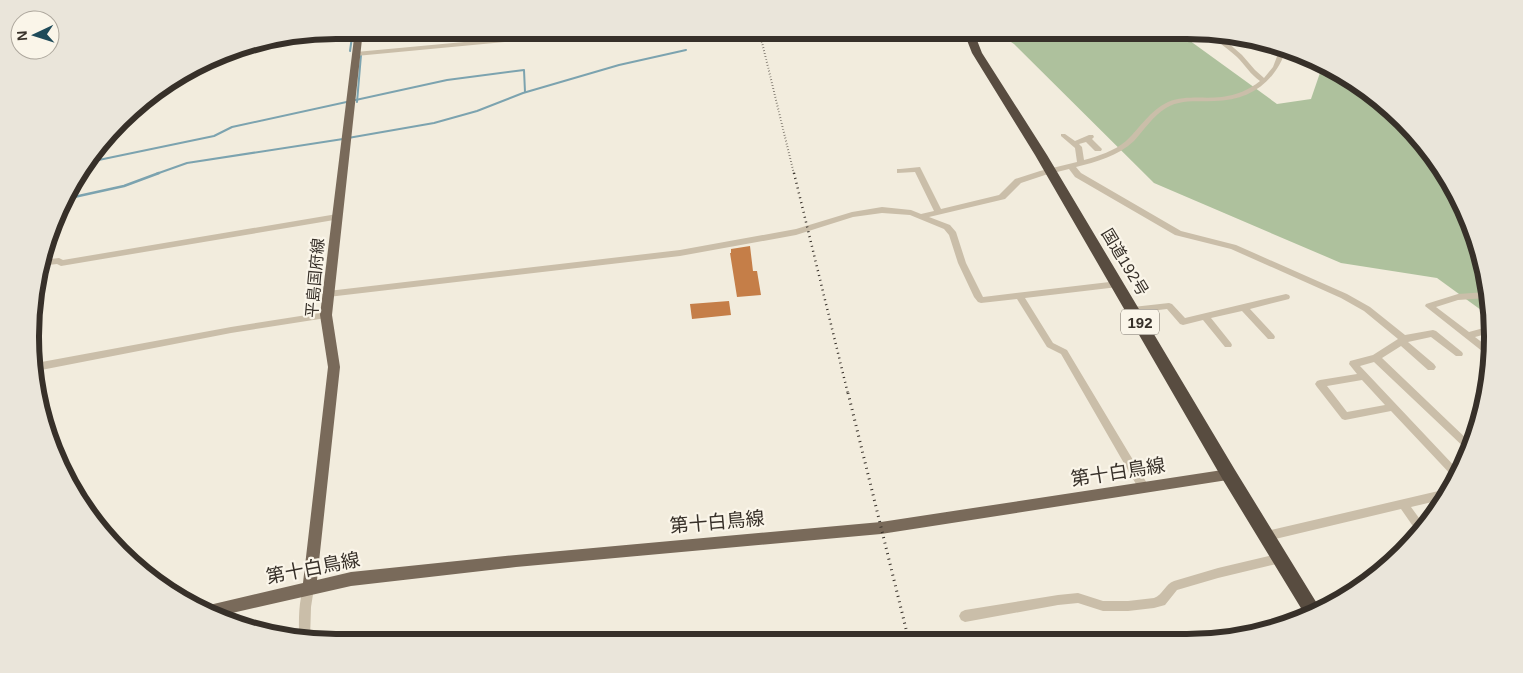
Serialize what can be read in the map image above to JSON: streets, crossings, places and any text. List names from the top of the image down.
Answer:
{
  "streets": {
    "highway": ["国道192号", "192"],
    "main road": ["平島国府線", "第十白鳥線"]
  },
  "crossings": [
    ["国道192号", "第十白鳥線"],
    ["平島国府線", "第十白鳥線"]
  ],
  "north": "left"
}
